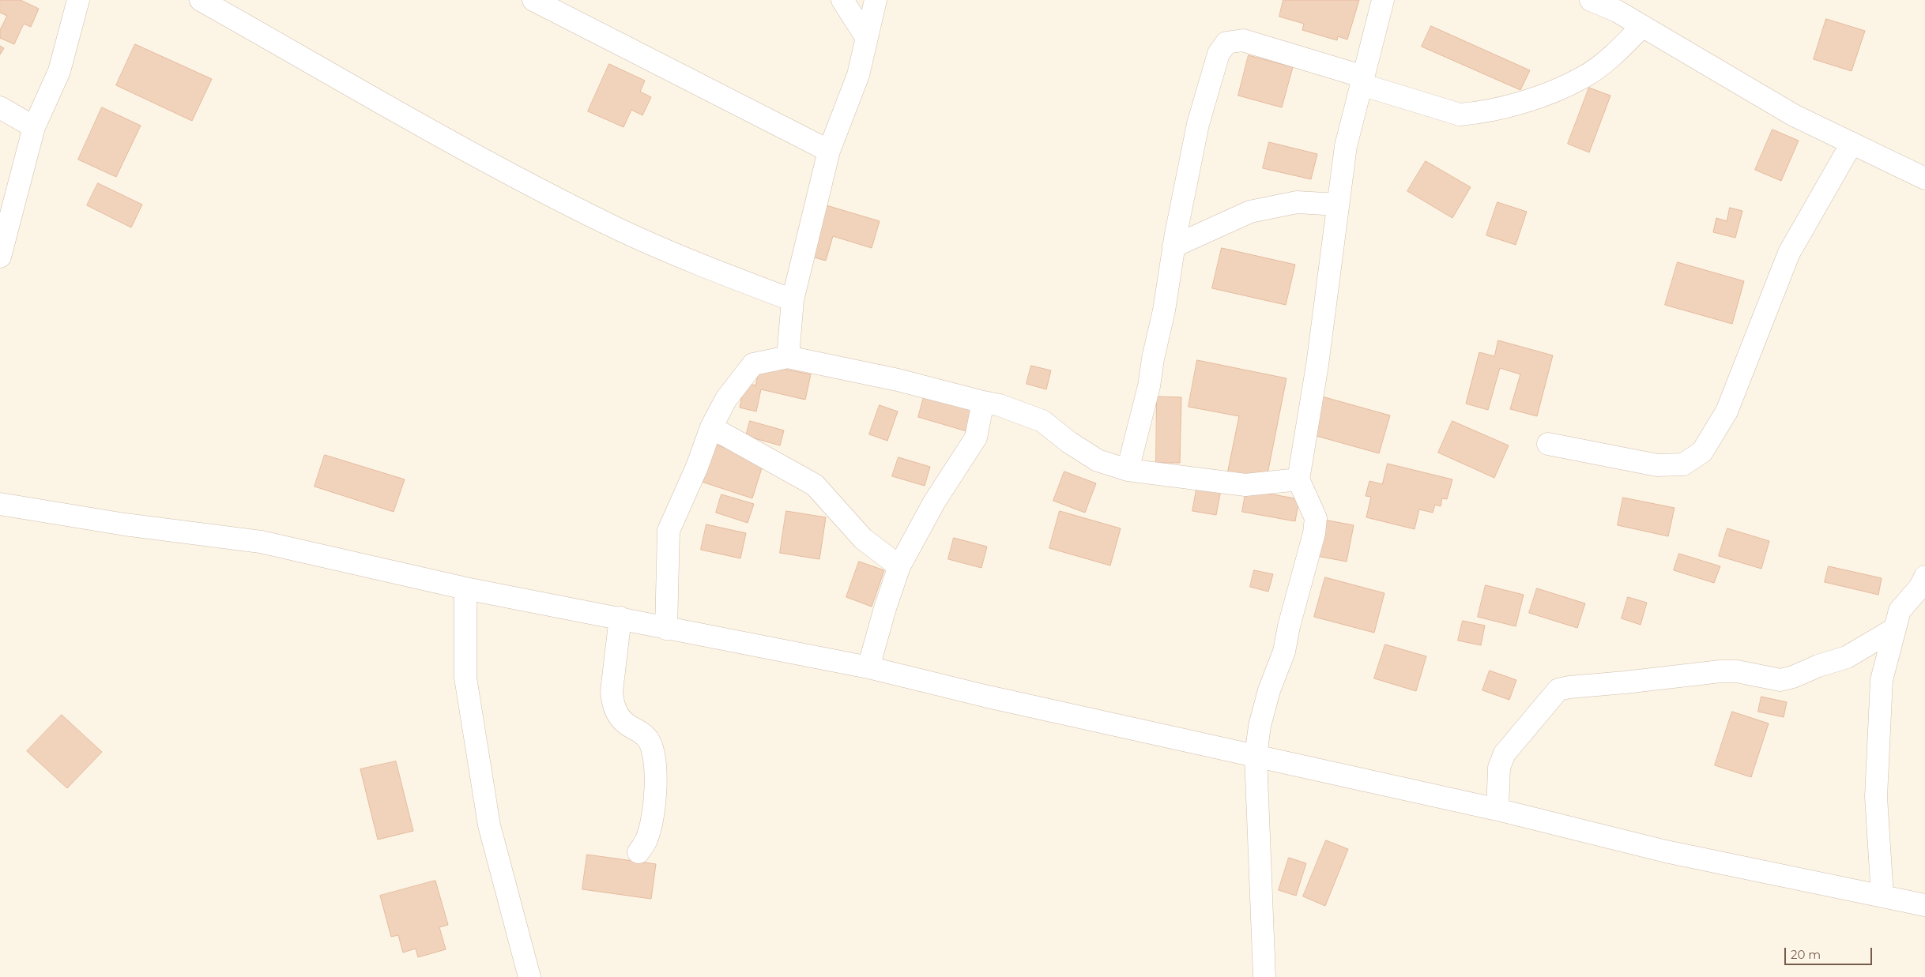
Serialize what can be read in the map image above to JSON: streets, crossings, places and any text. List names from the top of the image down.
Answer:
{
  "scale_bar": "20 m"
}
